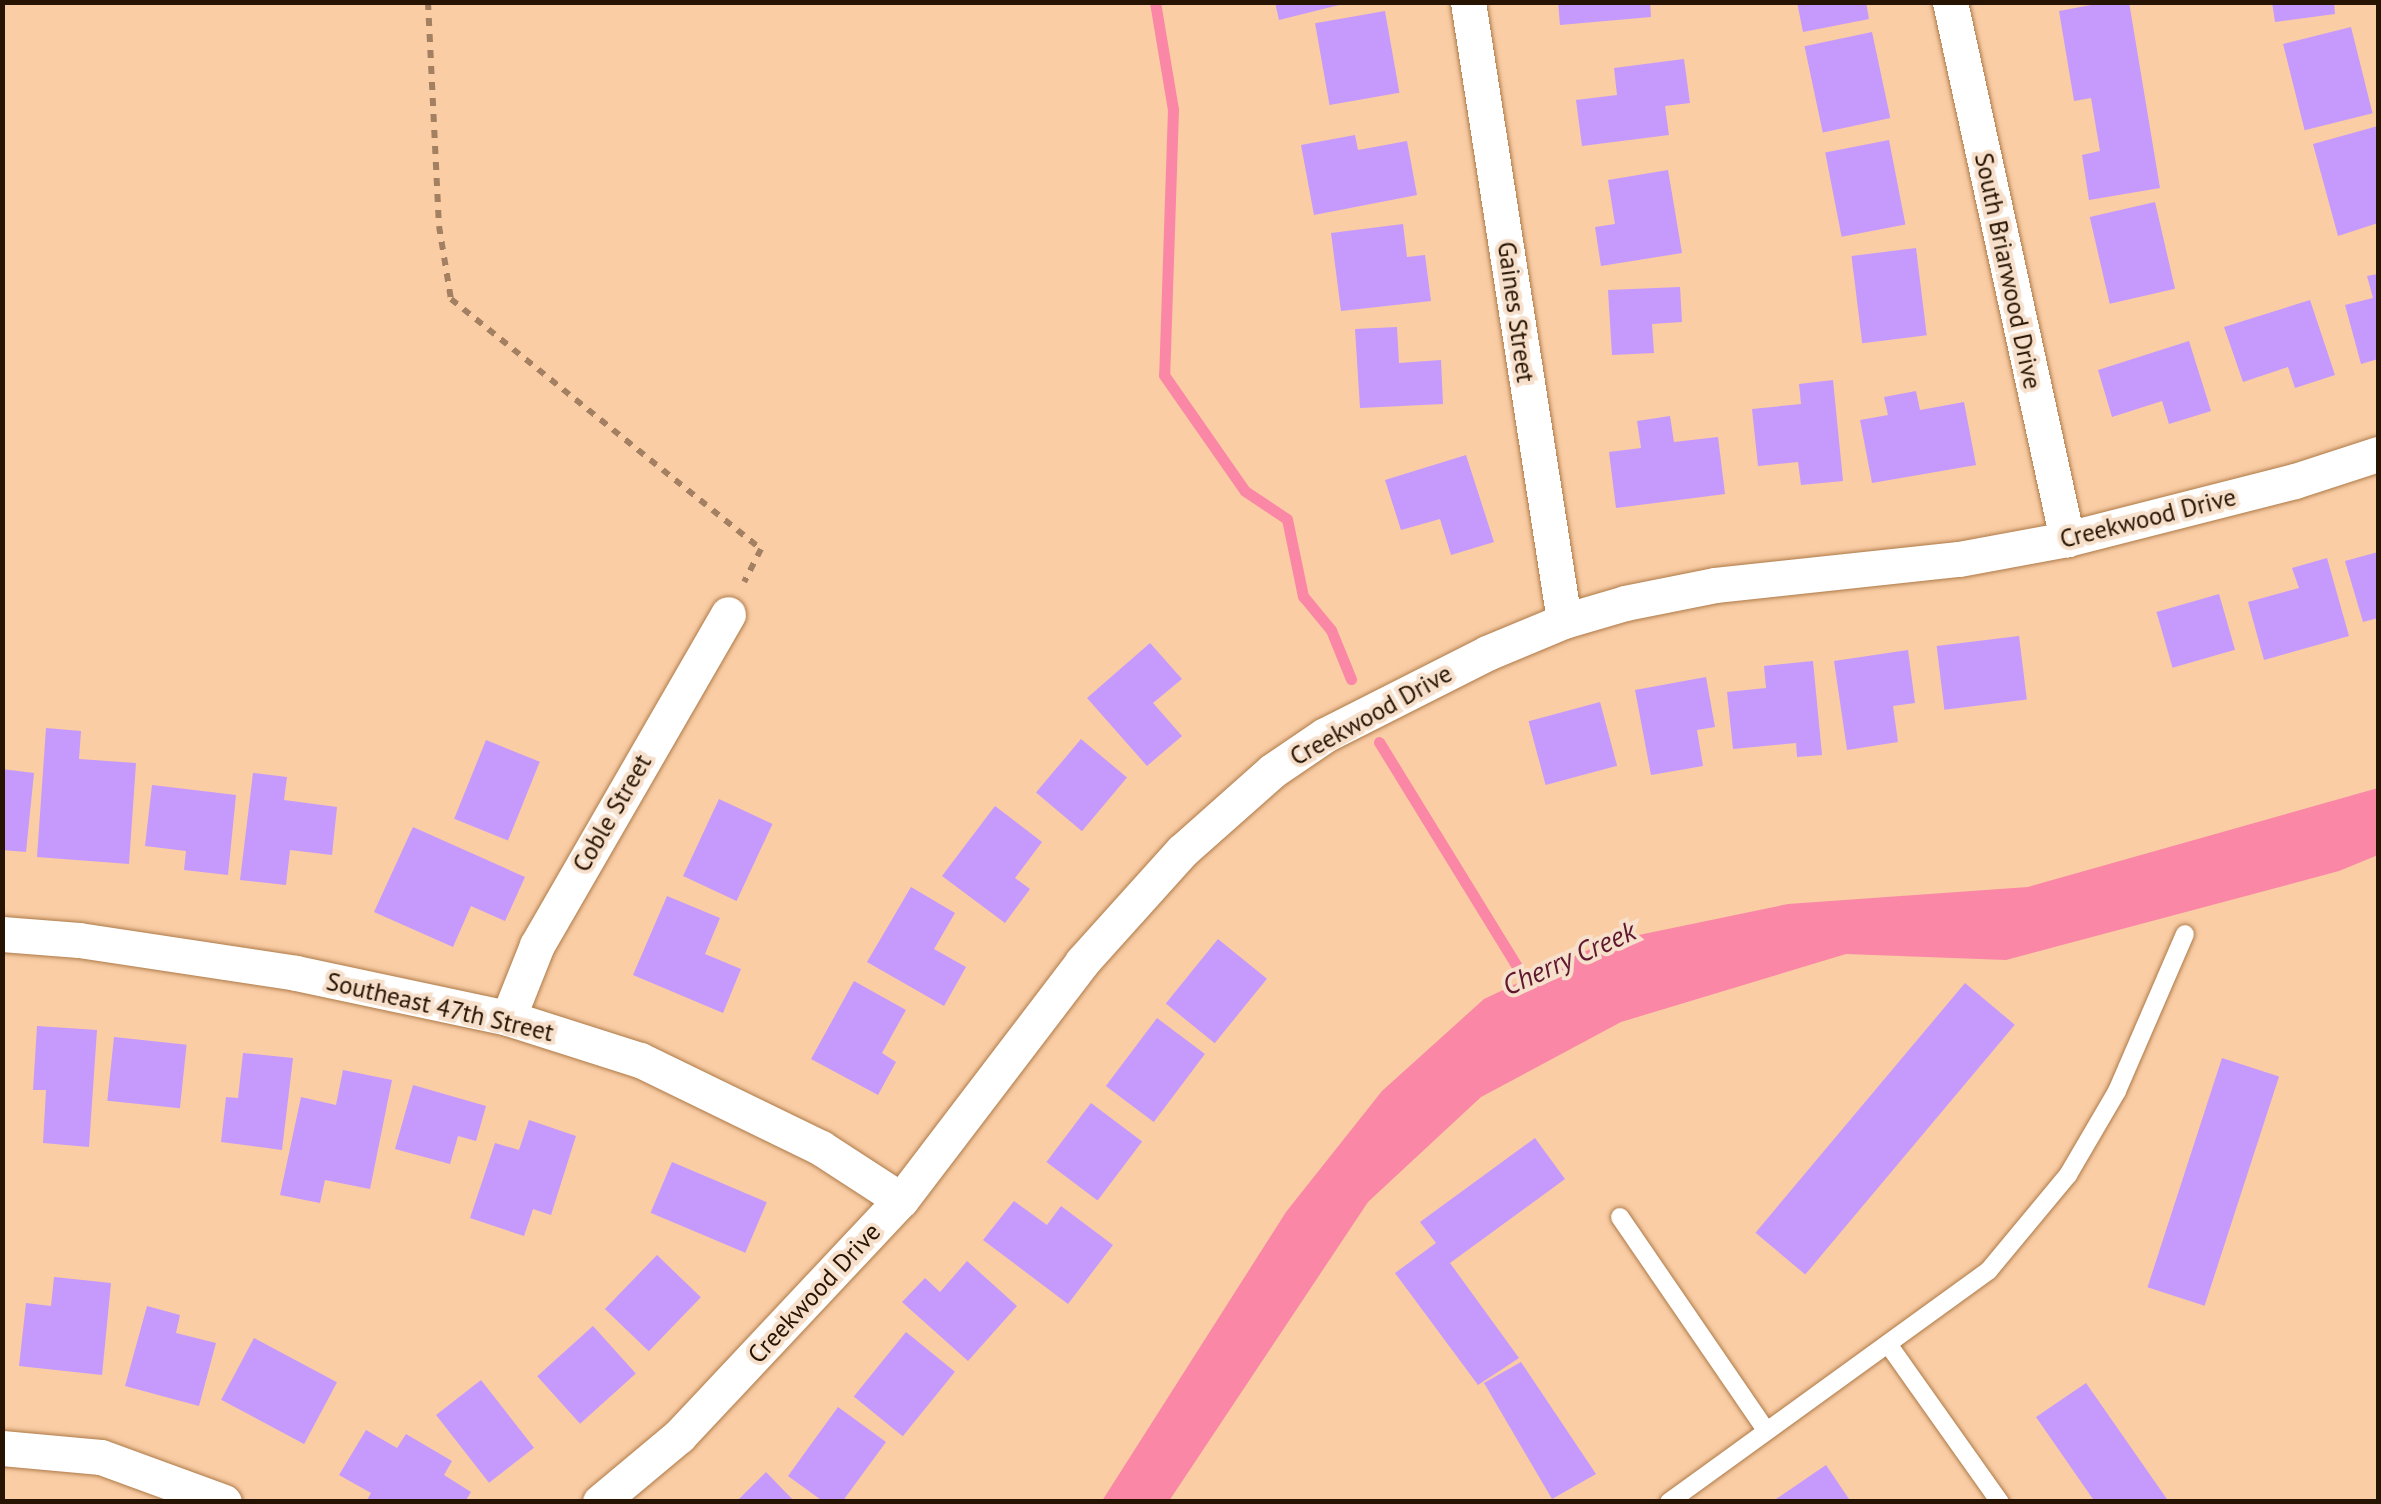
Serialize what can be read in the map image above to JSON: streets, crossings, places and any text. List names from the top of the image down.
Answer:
{
  "streets": {
    "street": [
      "South Briarwood Drive",
      "Gaines Street",
      "Creekwood Drive",
      "Coble Street",
      "Southeast 47th Street"
    ]
  },
  "crossings": [
    ["South Briarwood Drive", "Creekwood Drive"],
    ["Gaines Street", "Creekwood Drive"],
    ["Creekwood Drive", "Southeast 47th Street"],
    ["Coble Street", "Southeast 47th Street"]
  ],
  "water": ["Cherry Creek"]
}
